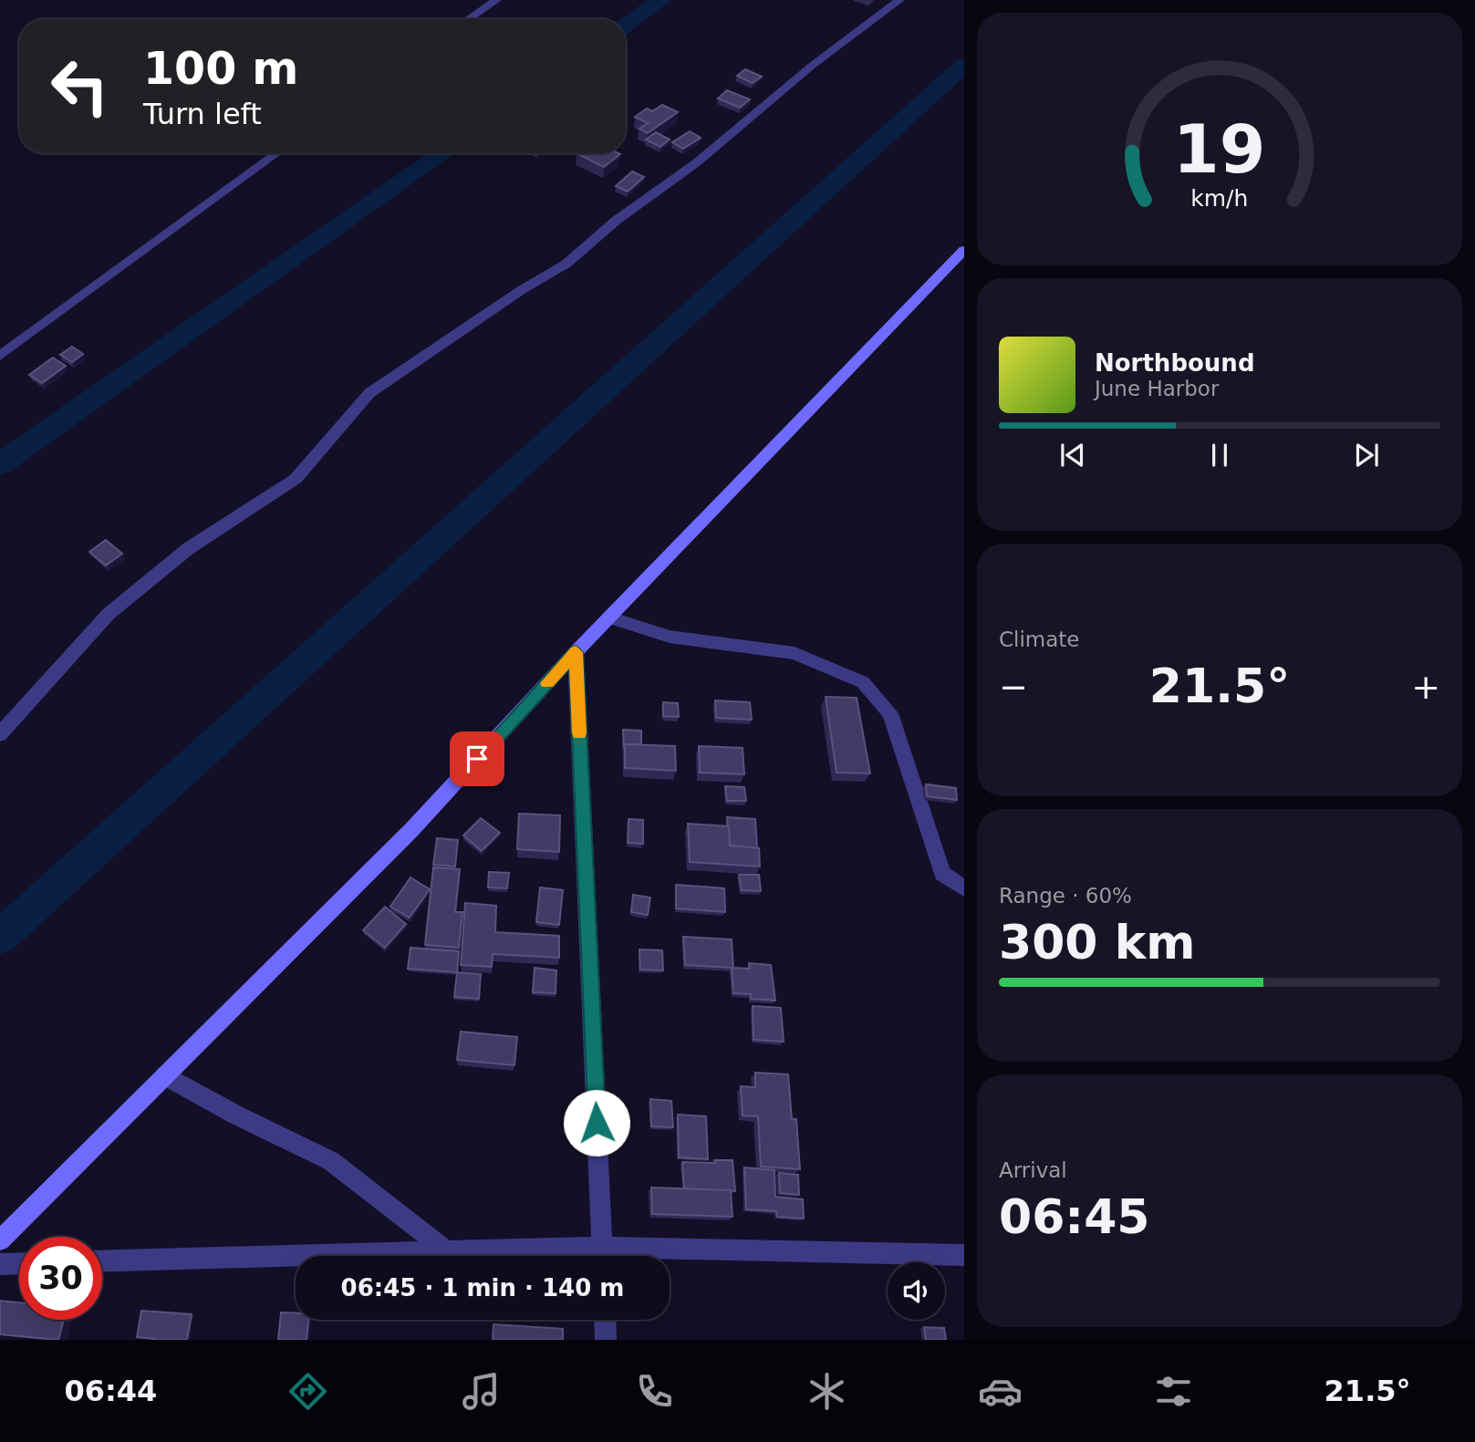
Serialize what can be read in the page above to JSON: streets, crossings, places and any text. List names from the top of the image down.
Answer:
{
  "page": {
    "turn": ["100 m", "Turn left"],
    "song": ["Northbound", "June Harbor"],
    "tile": [
      "Climate",
      ["Range · 60%", "300 km"],
      ["Arrival", "06:45"]
    ],
    "heat": ["−", "21.5°", "+"],
    "limit": "30",
    "trip": "06:45 · 1 min · 140 m",
    "tabs": ["06:44", "21.5°"],
    "gauge": ["19", "km/h"]
  }
}
